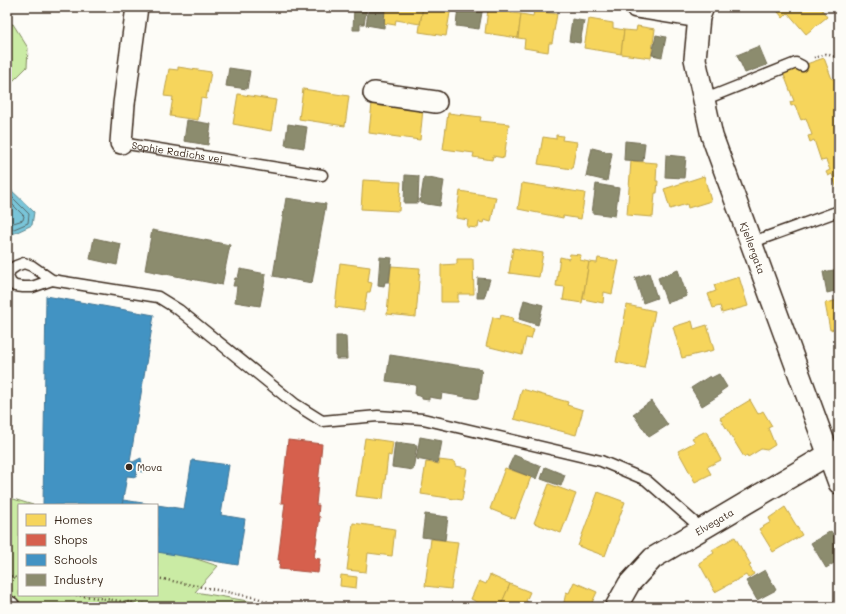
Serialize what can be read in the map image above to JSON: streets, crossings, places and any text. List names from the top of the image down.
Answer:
{
  "streets": {
    "street": ["Sophie Radichs vei", "Kjellergata", "Elvegata"]
  },
  "crossings": [
    ["Kjellergata", "Elvegata"]
  ],
  "places": ["Mova"],
  "legend": [
    "Homes",
    "Shops",
    "Schools",
    "Industry"
  ]
}
